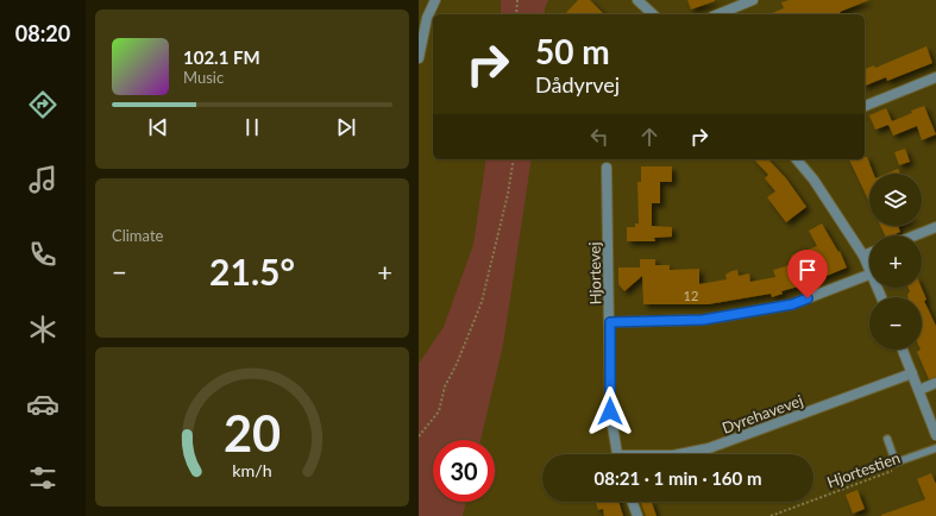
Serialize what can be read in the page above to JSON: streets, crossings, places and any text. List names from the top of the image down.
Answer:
{
  "streets": {
    "street": ["Hjortevej", "Dyrehavevej"],
    "path": ["Hjortestien"]
  },
  "house_numbers": ["12"],
  "page": {
    "tabs": "08:20",
    "turn": ["50 m", "Dådyrvej"],
    "song": ["102.1 FM", "Music"],
    "map_buttons": ["+", "−"],
    "tile": "Climate",
    "heat": ["−", "21.5°", "+"],
    "limit": "30",
    "trip": "08:21 · 1 min · 160 m",
    "gauge": ["20", "km/h"]
  }
}
